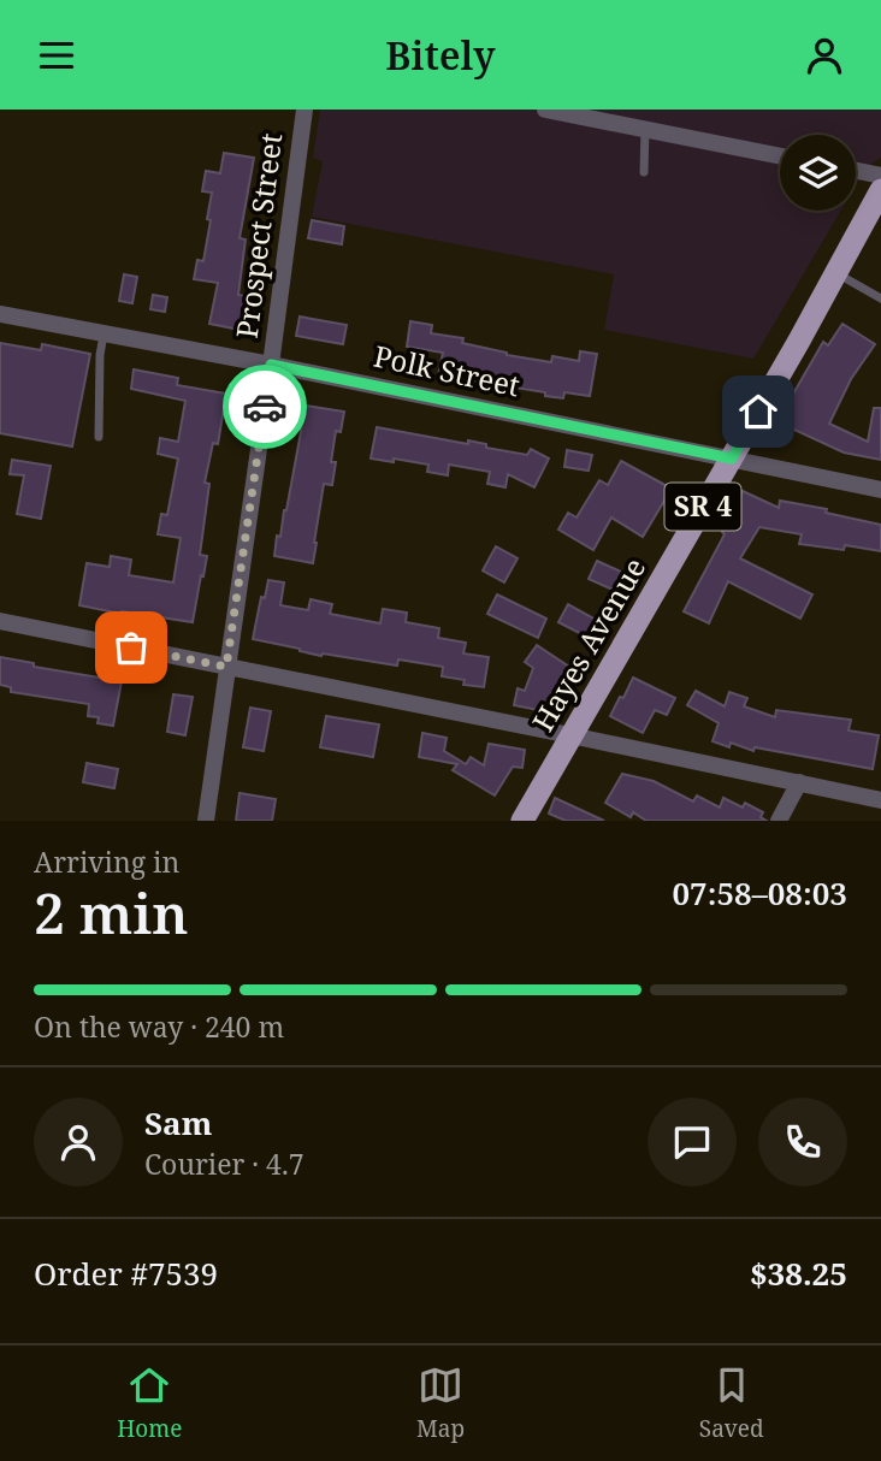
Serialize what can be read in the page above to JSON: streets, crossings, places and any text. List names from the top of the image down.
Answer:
{
  "streets": {
    "main road": ["SR 4", "Hayes Avenue"],
    "street": ["Prospect Street", "Polk Street"]
  },
  "crossings": [
    ["Prospect Street", "Polk Street"],
    ["Polk Street", "Hayes Avenue"]
  ],
  "page": {
    "header": "Bitely",
    "heading": ["2 min", "Arriving in", "07:58–08:03"],
    "panel": [
      "Sam",
      "Courier · 4.7",
      "Order #7539",
      "$38.25"
    ],
    "bar": "On the way · 240 m",
    "tabs": ["Home", "Map", "Saved"]
  }
}
